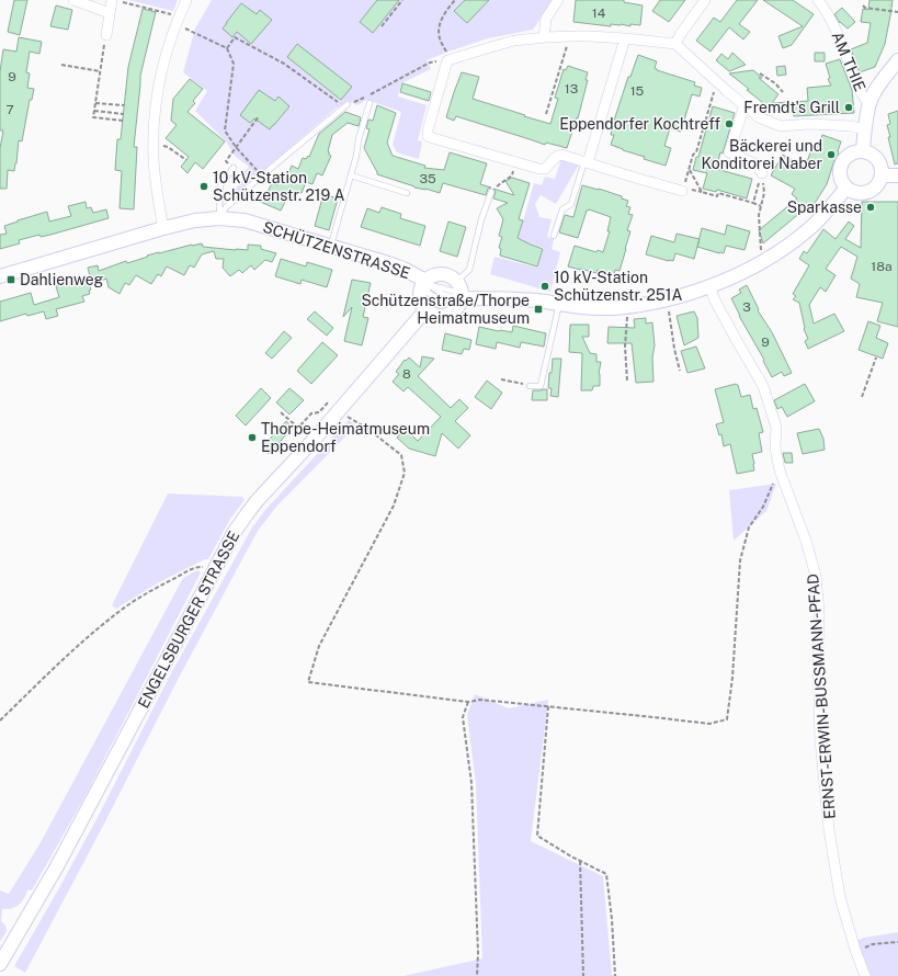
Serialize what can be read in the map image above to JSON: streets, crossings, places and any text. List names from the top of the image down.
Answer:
{
  "streets": {
    "street": [
      "AM THIE",
      "SCHÜTZENSTRASSE",
      "ENGELSBURGER STRASSE",
      "ERNST-ERWIN-BUSSMANN-PFAD"
    ]
  },
  "crossings": [
    ["AM THIE", "SCHÜTZENSTRASSE"],
    ["SCHÜTZENSTRASSE", "ERNST-ERWIN-BUSSMANN-PFAD"]
  ],
  "places": {
    "other": [
      "Fremdt's Grill",
      "Eppendorfer Kochtreff",
      "Bäckerei und Konditorei Naber",
      "10 kV-Station Schützenstr. 219 A",
      "Sparkasse",
      "10 kV-Station Schützenstr. 251A",
      "Thorpe-Heimatmuseum Eppendorf"
    ],
    "transit": ["Dahlienweg", "Schützenstraße/Thorpe Heimatmuseum"]
  },
  "house_numbers": [
    "14",
    "9",
    "13",
    "15",
    "7",
    "35",
    "18a",
    "3",
    "9",
    "8"
  ]
}
